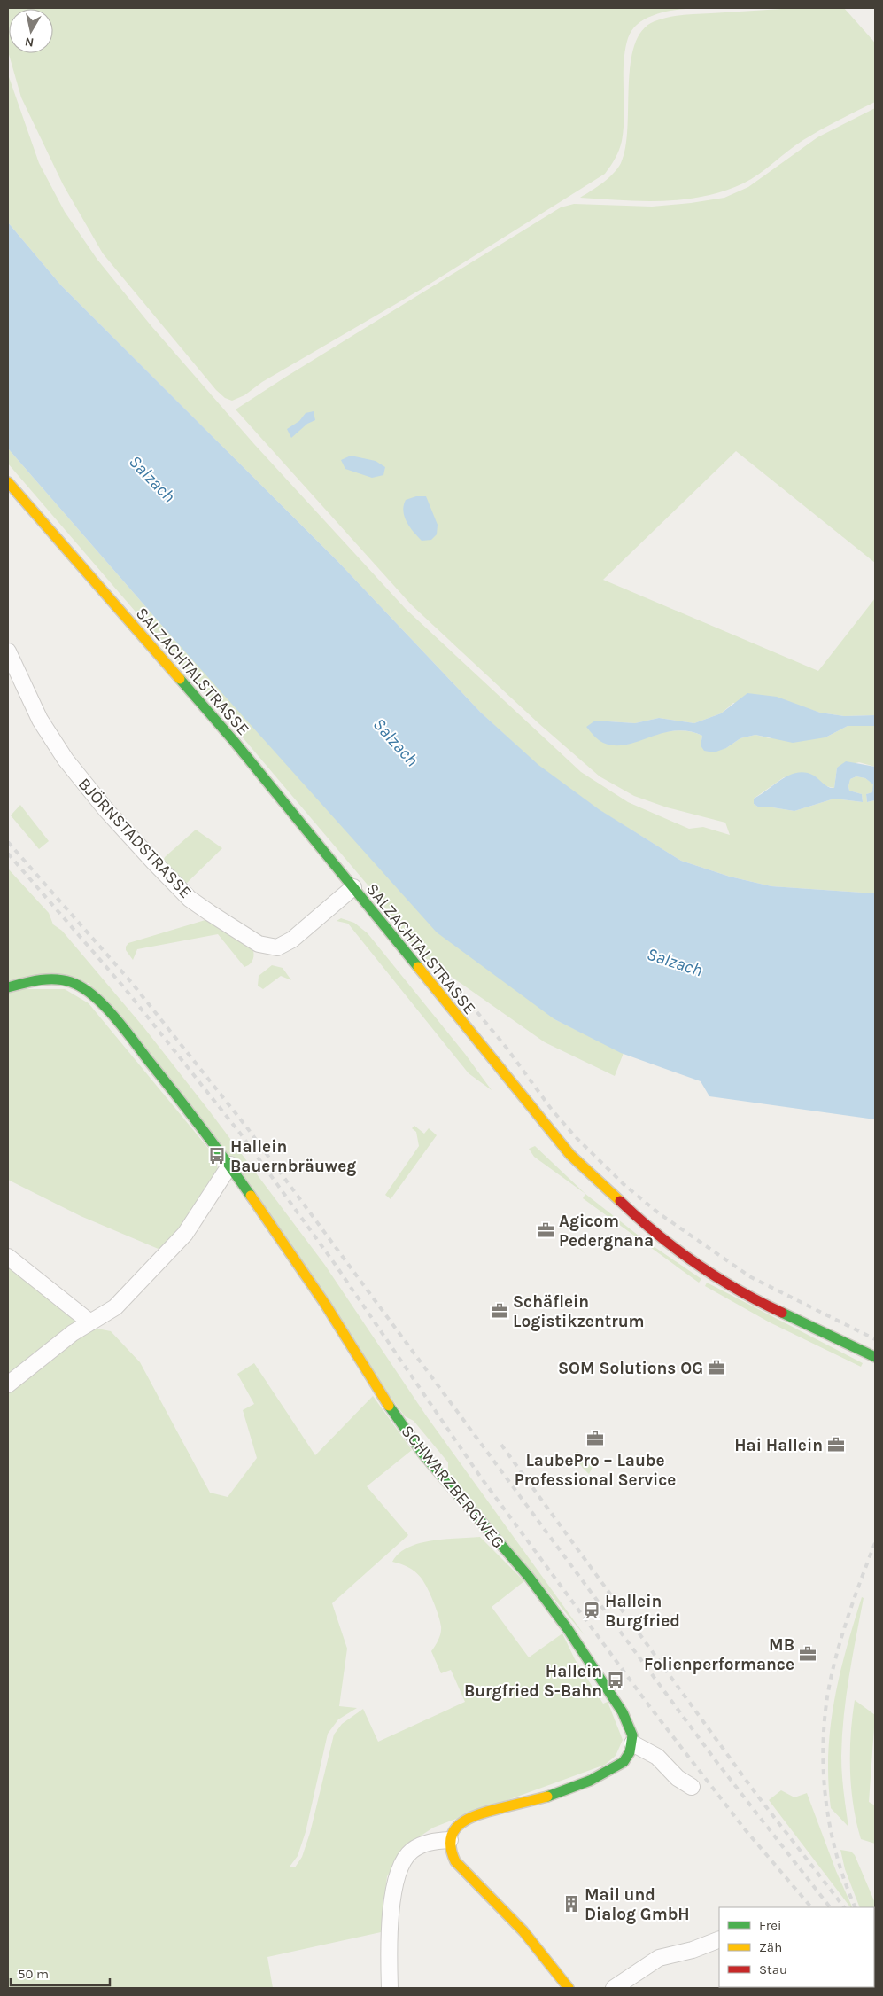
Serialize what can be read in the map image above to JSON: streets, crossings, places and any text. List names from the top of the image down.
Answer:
{
  "streets": {
    "street": ["SALZACHTALSTRASSE", "BJÖRNSTADSTRASSE", "SCHWARZBERGWEG"]
  },
  "crossings": [
    ["SALZACHTALSTRASSE", "BJÖRNSTADSTRASSE"]
  ],
  "water": ["Salzach"],
  "places": {
    "bus stop": ["Hallein Bauernbräuweg", "Hallein Burgfried S-Bahn"],
    "office": [
      "Agicom Pedergnana",
      "Schäflein Logistikzentrum",
      "SOM Solutions OG",
      "LaubePro – Laube Professional Service",
      "Hai Hallein",
      "MB Folienperformance"
    ],
    "station": ["Hallein Burgfried"],
    "building": ["Mail und Dialog GmbH"]
  },
  "legend": ["Frei", "Zäh", "Stau"],
  "scale_bar": "50 m",
  "north": "bottom"
}
